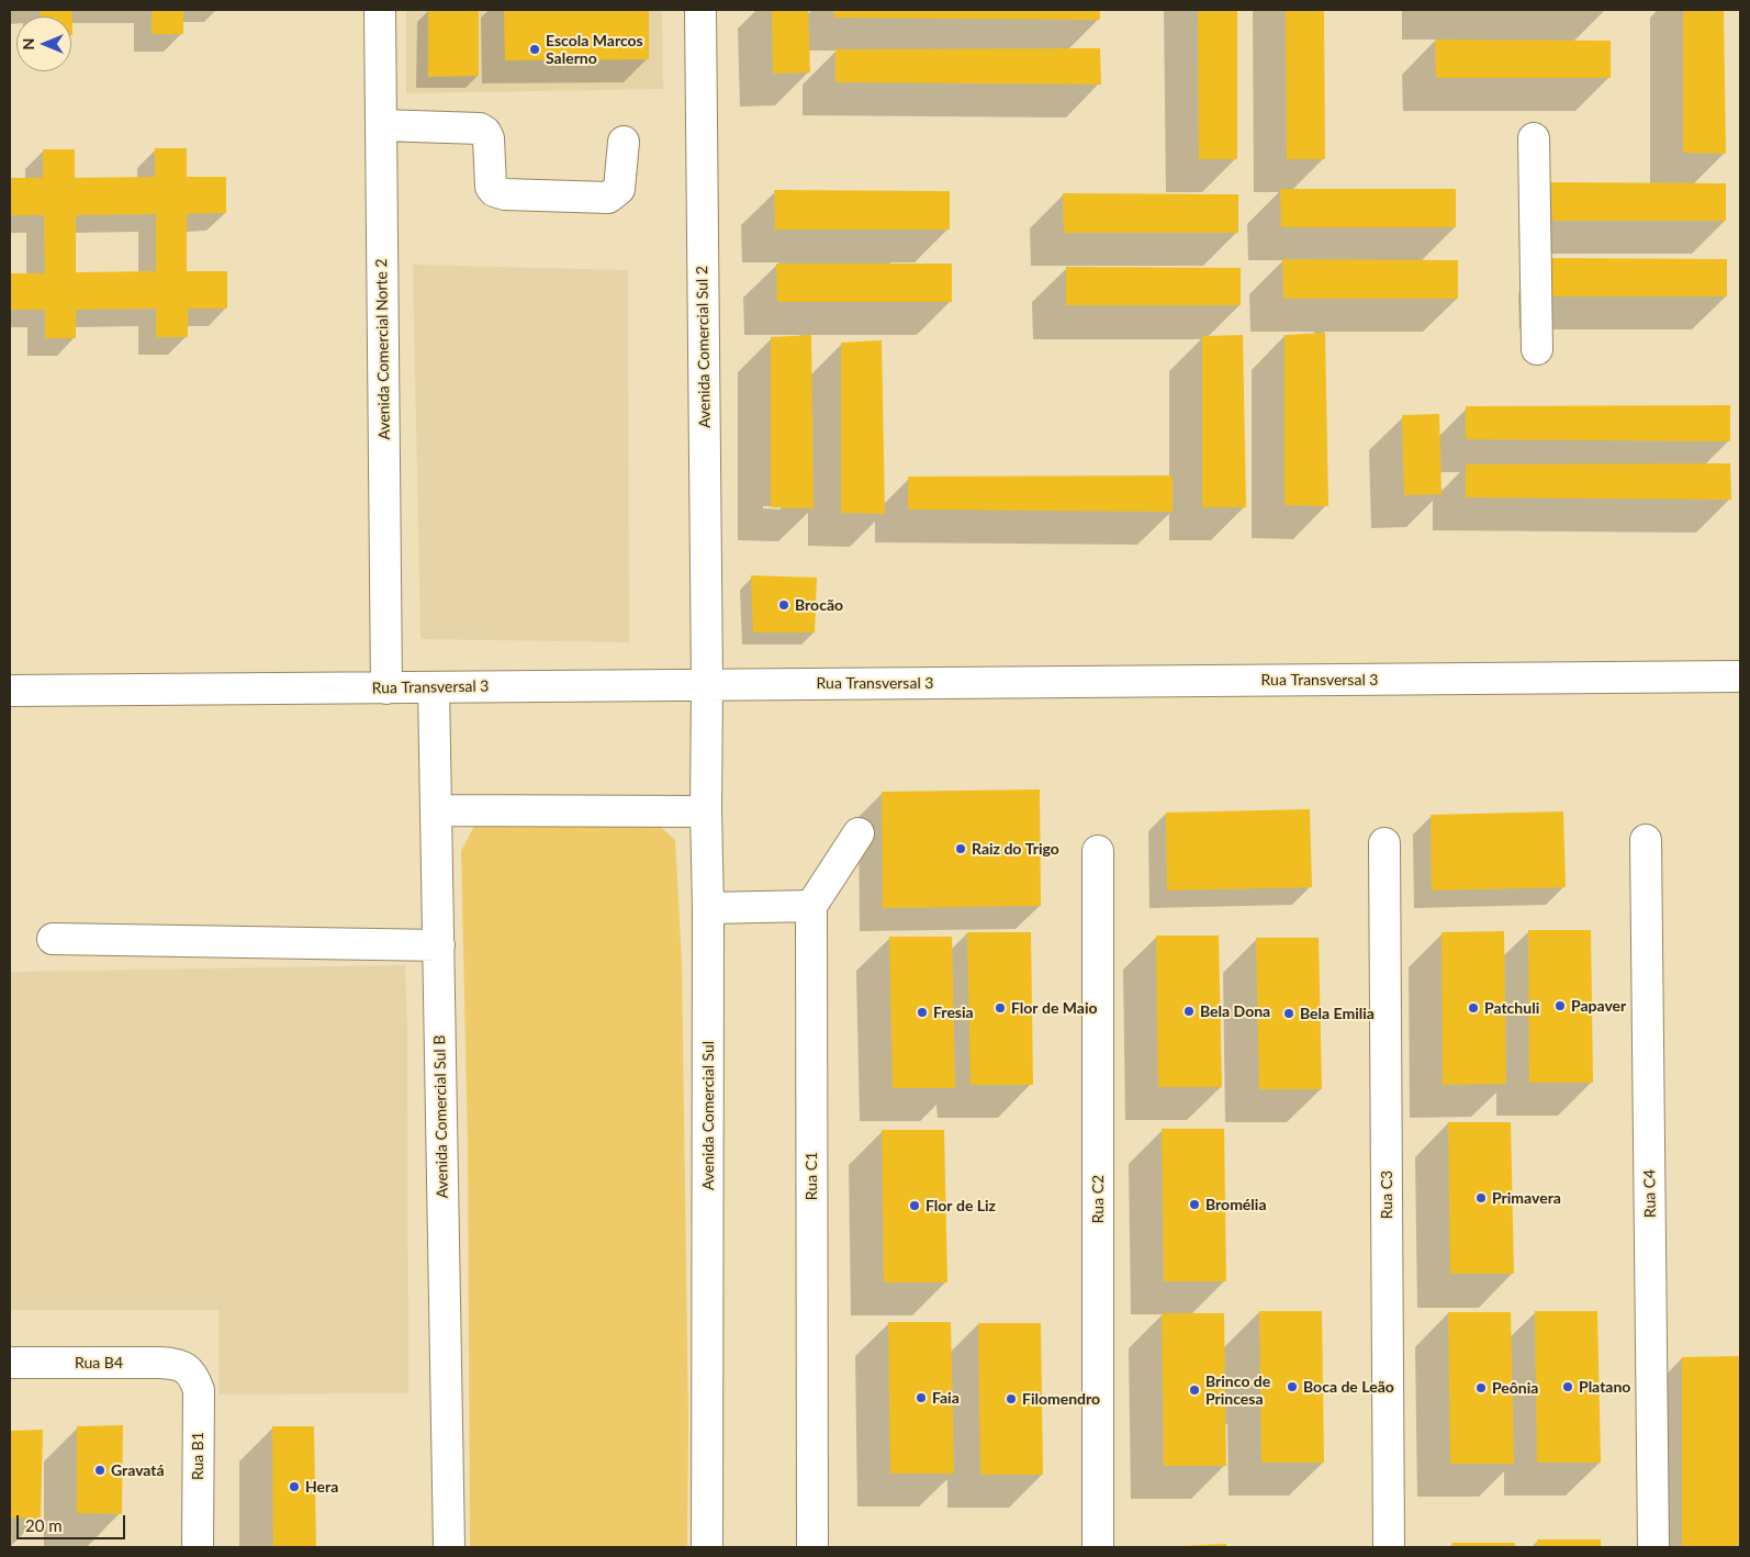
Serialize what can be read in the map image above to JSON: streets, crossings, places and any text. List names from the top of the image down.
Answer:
{
  "streets": {
    "street": [
      "Avenida Comercial Sul 2",
      "Avenida Comercial Norte 2",
      "Rua Transversal 3",
      "Avenida Comercial Sul",
      "Avenida Comercial Sul B",
      "Rua C1",
      "Rua C4",
      "Rua C3",
      "Rua C2",
      "Rua B4",
      "Rua B1"
    ]
  },
  "crossings": [
    ["Avenida Comercial Sul 2", "Rua Transversal 3"],
    ["Avenida Comercial Sul 2", "Avenida Comercial Sul"],
    ["Avenida Comercial Norte 2", "Rua Transversal 3"],
    ["Rua Transversal 3", "Avenida Comercial Sul"],
    ["Rua Transversal 3", "Avenida Comercial Sul B"],
    ["Rua B4", "Rua B1"]
  ],
  "places": [
    "Escola Marcos Salerno",
    "Brocão",
    "Raiz do Trigo",
    "Papaver",
    "Flor de Maio",
    "Patchuli",
    "Bela Dona",
    "Fresia",
    "Bela Emilia",
    "Primavera",
    "Bromélia",
    "Flor de Liz",
    "Boca de Leão",
    "Platano",
    "Peônia",
    "Brinco de Princesa",
    "Faia",
    "Filomendro",
    "Gravatá",
    "Hera"
  ],
  "scale_bar": "20 m",
  "north": "left"
}
